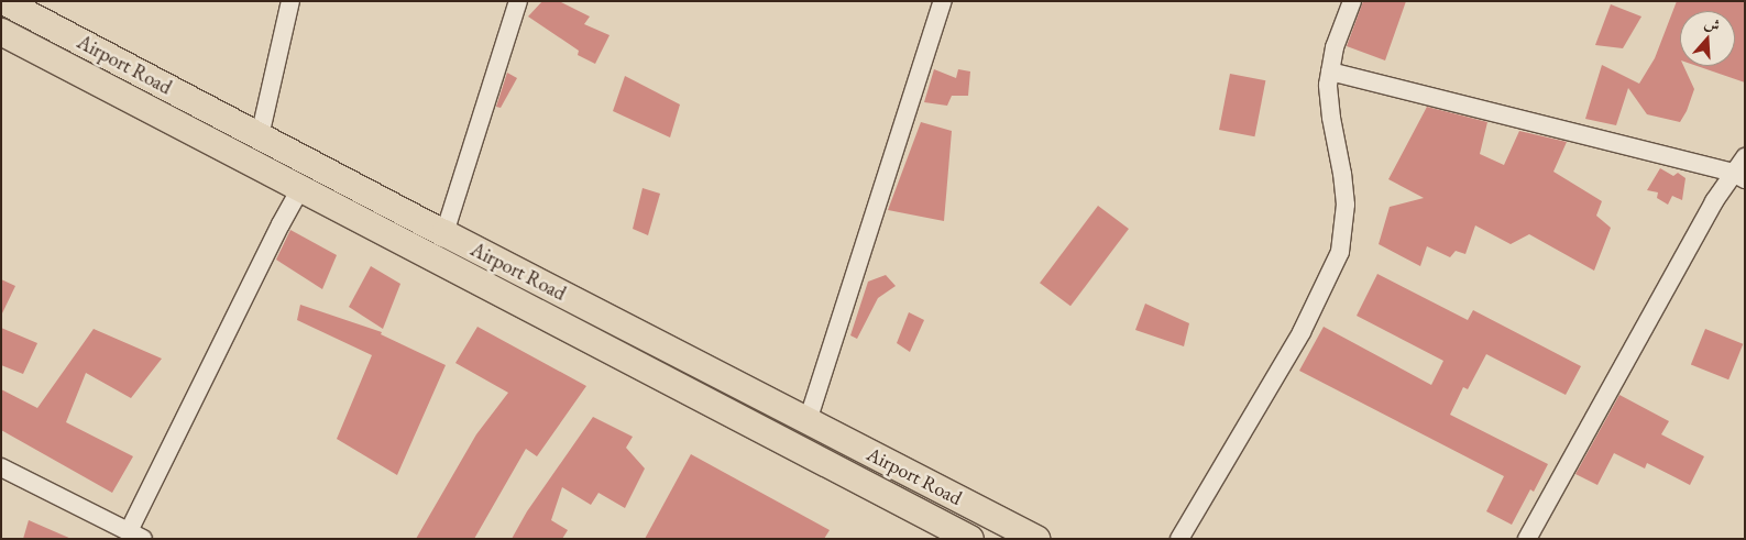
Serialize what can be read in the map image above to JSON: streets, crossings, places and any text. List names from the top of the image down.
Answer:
{
  "streets": {
    "highway": ["Airport Road"]
  },
  "north": "top"
}
